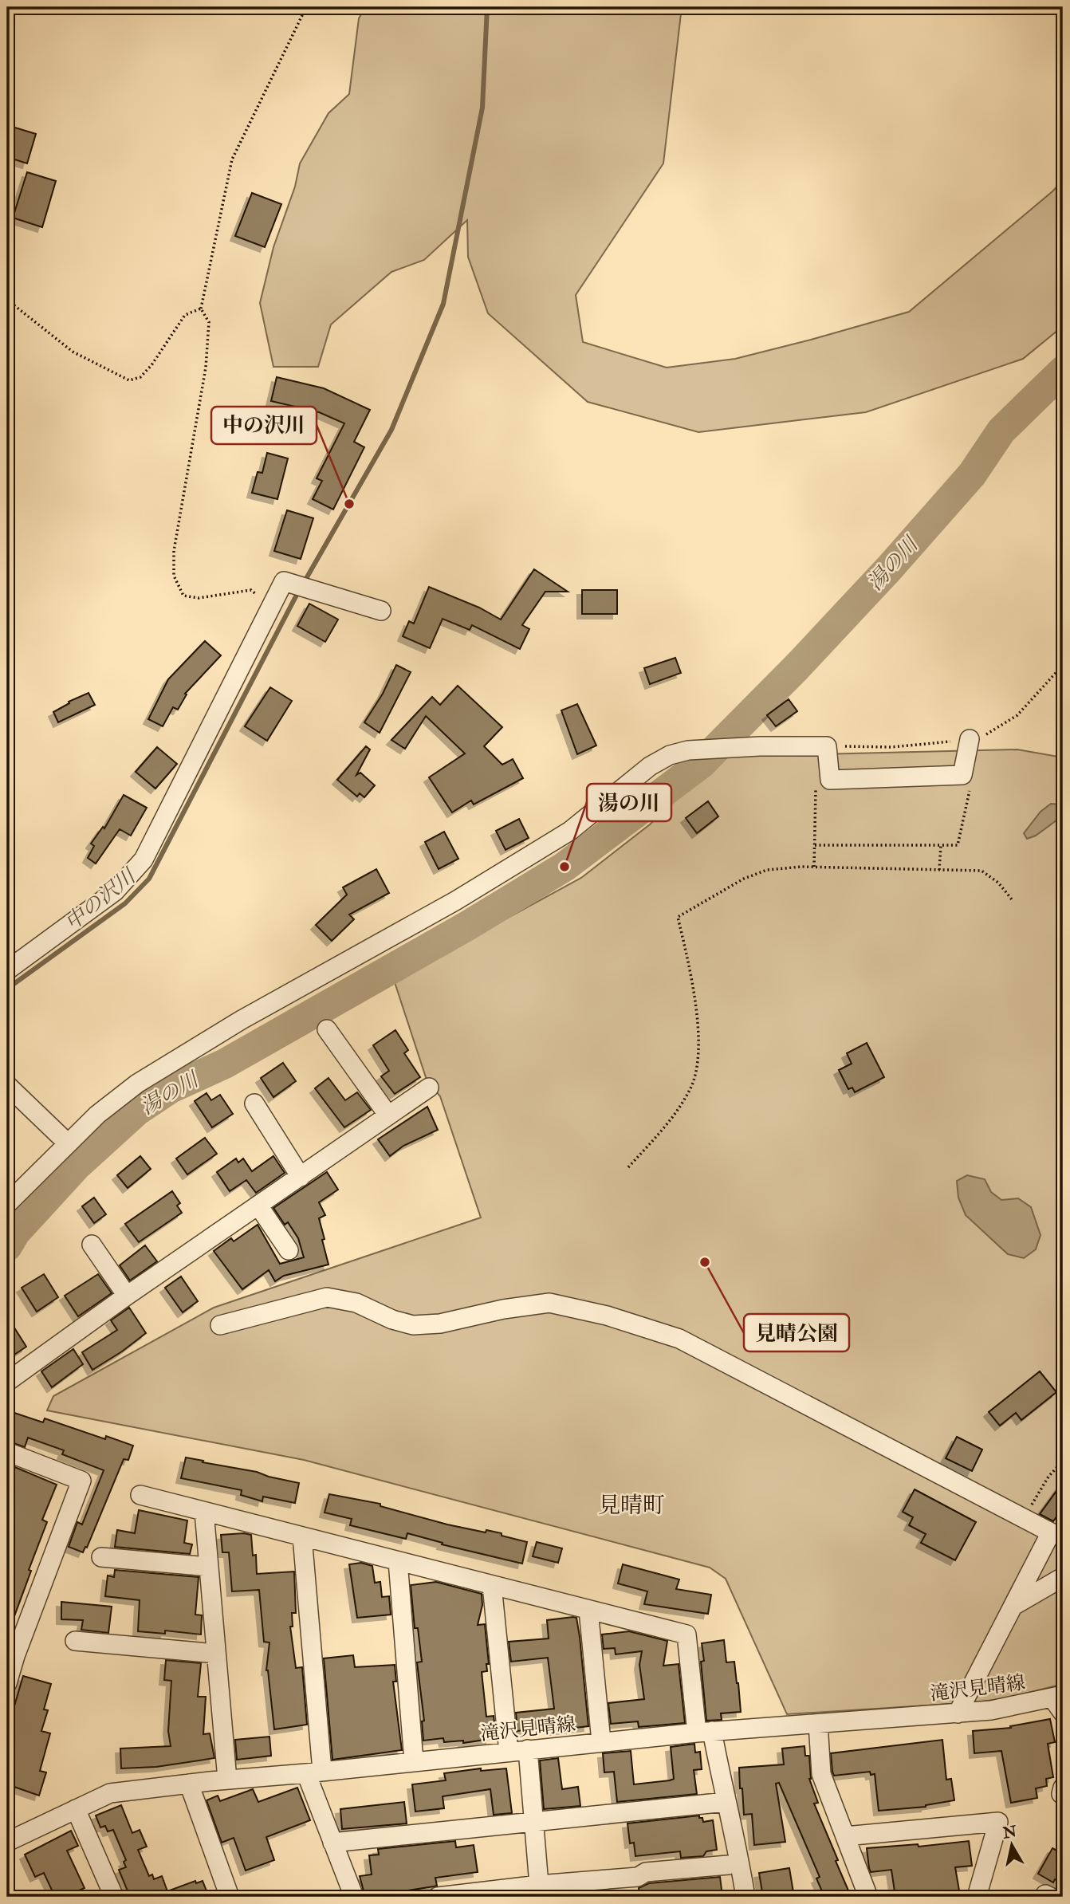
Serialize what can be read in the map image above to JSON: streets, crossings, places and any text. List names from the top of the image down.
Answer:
{
  "streets": {
    "street": ["滝沢見晴線"]
  },
  "districts": ["見晴町"],
  "water": ["湯の川", "中の沢川"],
  "places": ["中の沢川", "湯の川", "見晴公園"],
  "north": "top"
}
